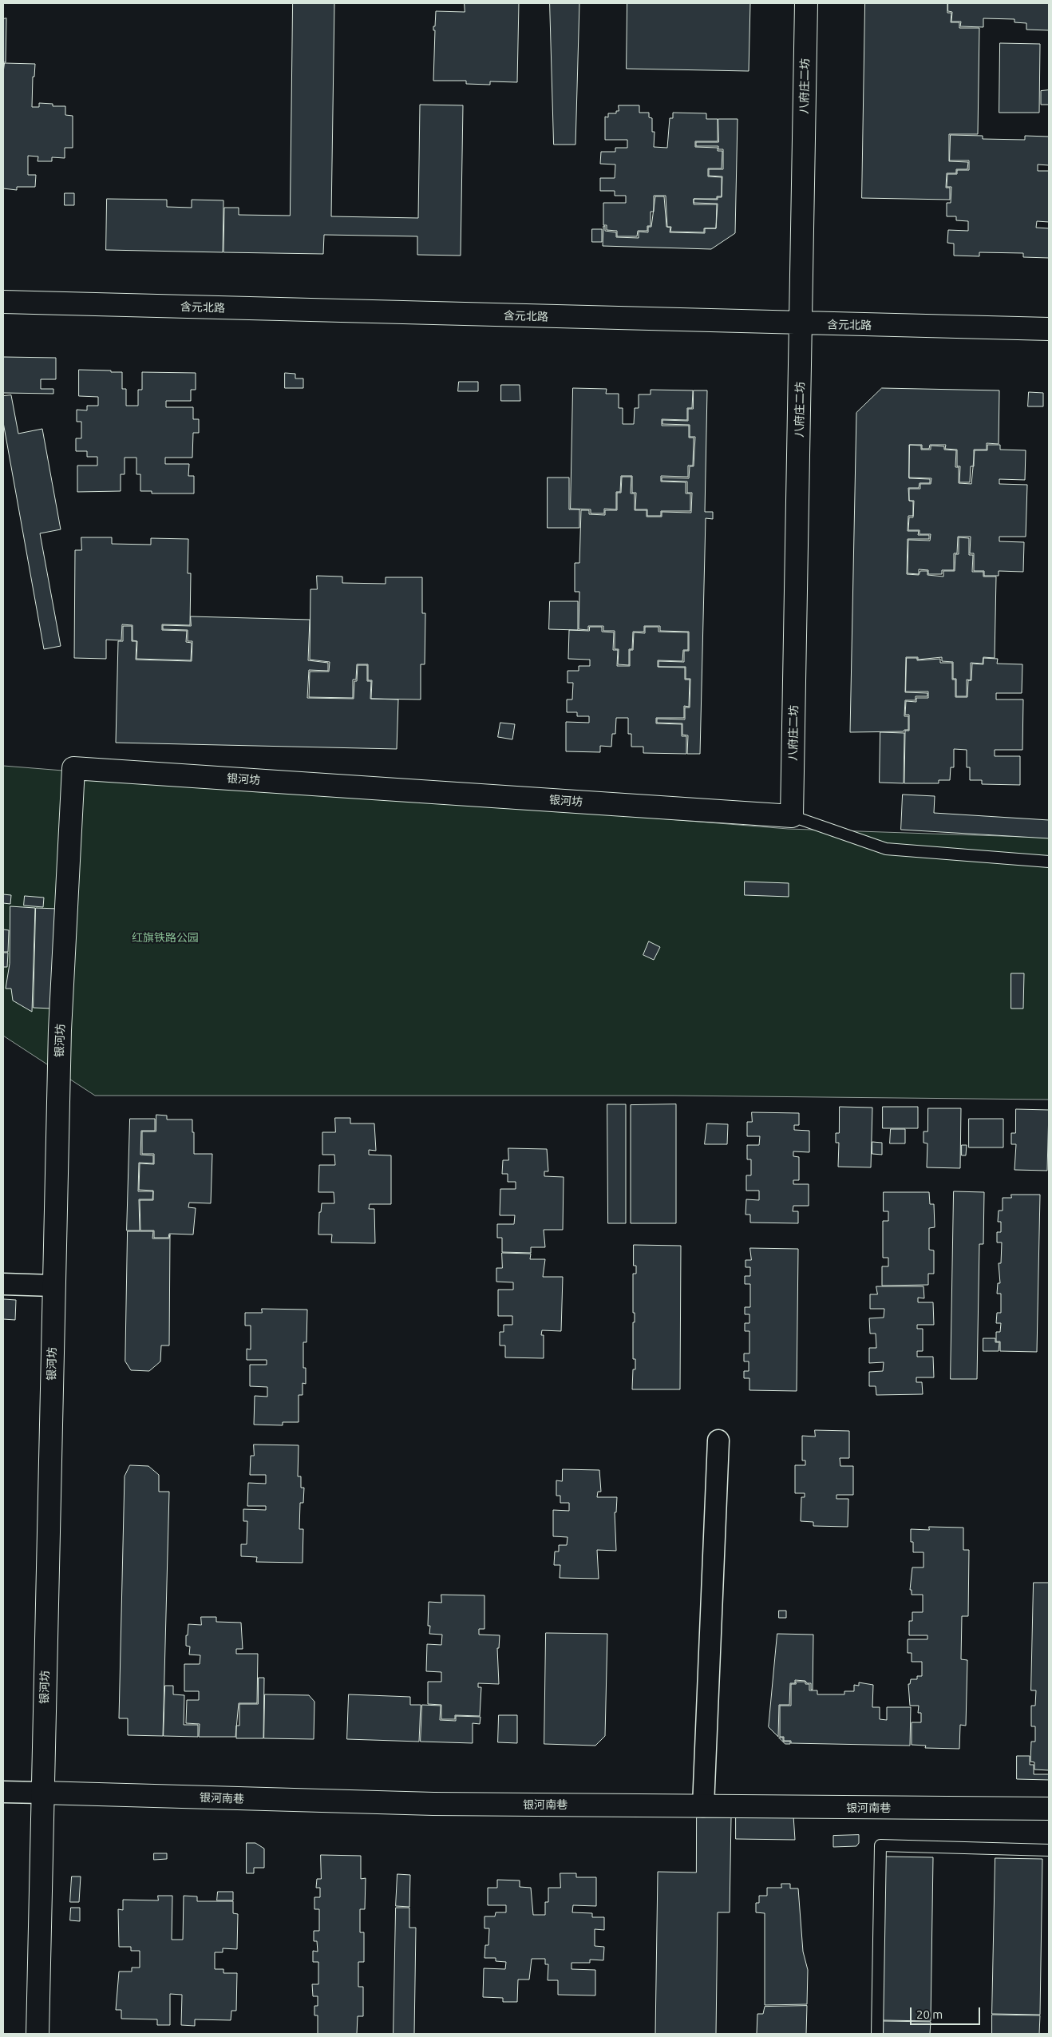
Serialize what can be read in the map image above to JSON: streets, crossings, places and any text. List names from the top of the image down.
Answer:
{
  "streets": {
    "street": [
      "八府庄二坊",
      "含元北路",
      "银河坊",
      "银河南巷"
    ]
  },
  "crossings": [
    ["八府庄二坊", "含元北路"],
    ["八府庄二坊", "银河坊"],
    ["银河坊", "银河南巷"]
  ],
  "parks": ["红旗铁路公园"],
  "scale_bar": "20 m"
}
